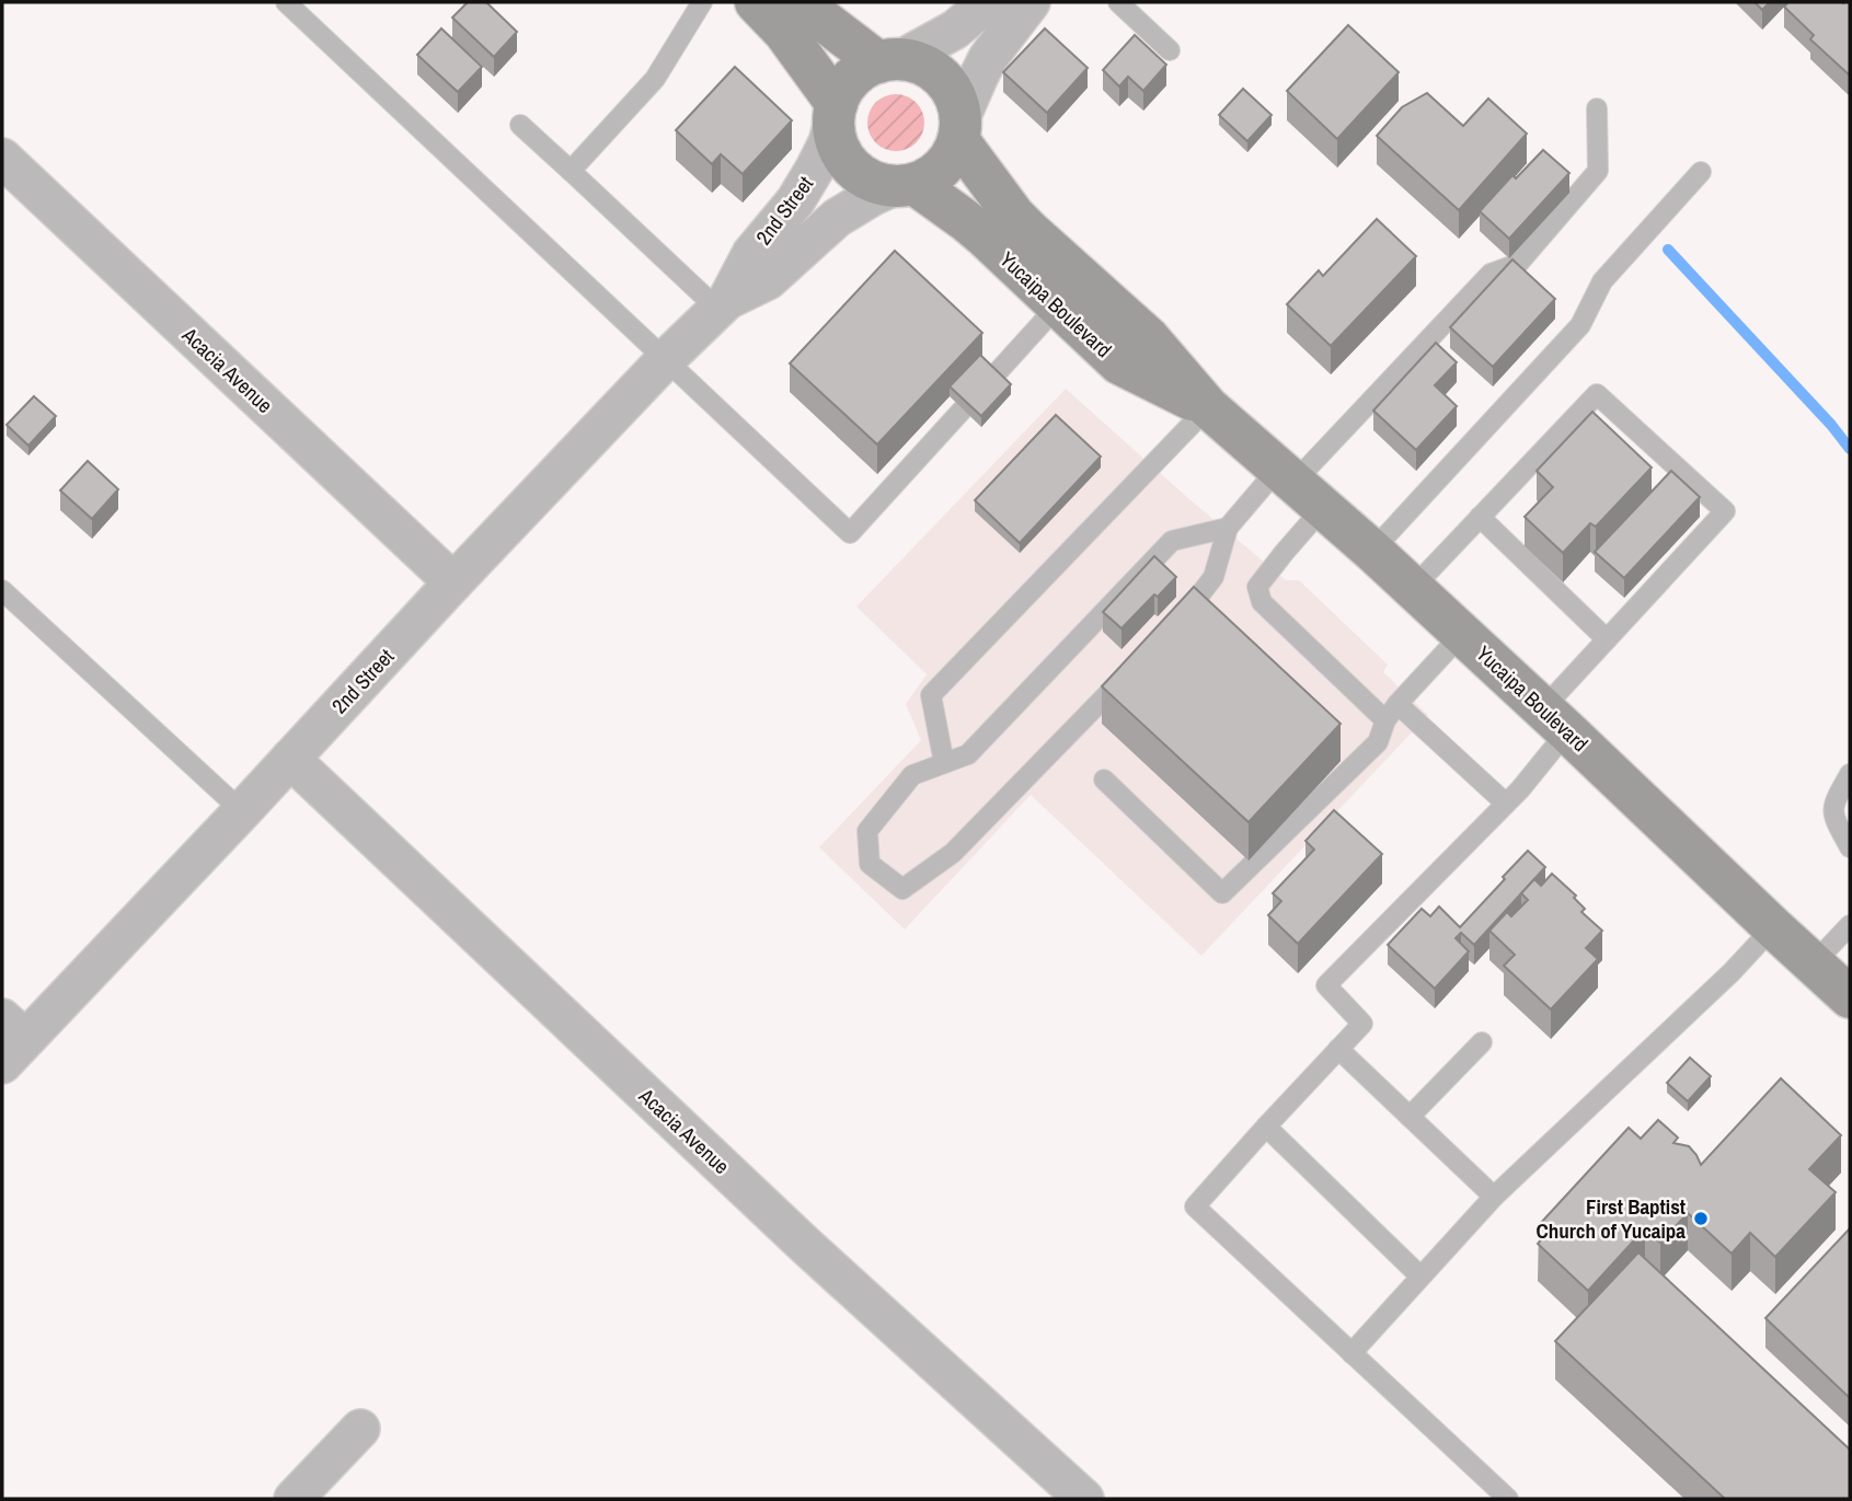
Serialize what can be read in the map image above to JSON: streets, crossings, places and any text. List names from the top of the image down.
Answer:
{
  "streets": {
    "main road": ["Yucaipa Boulevard"],
    "street": ["2nd Street", "Acacia Avenue"]
  },
  "crossings": [
    ["2nd Street", "Yucaipa Boulevard"],
    ["2nd Street", "Acacia Avenue"]
  ],
  "places": ["First Baptist Church of Yucaipa"]
}
